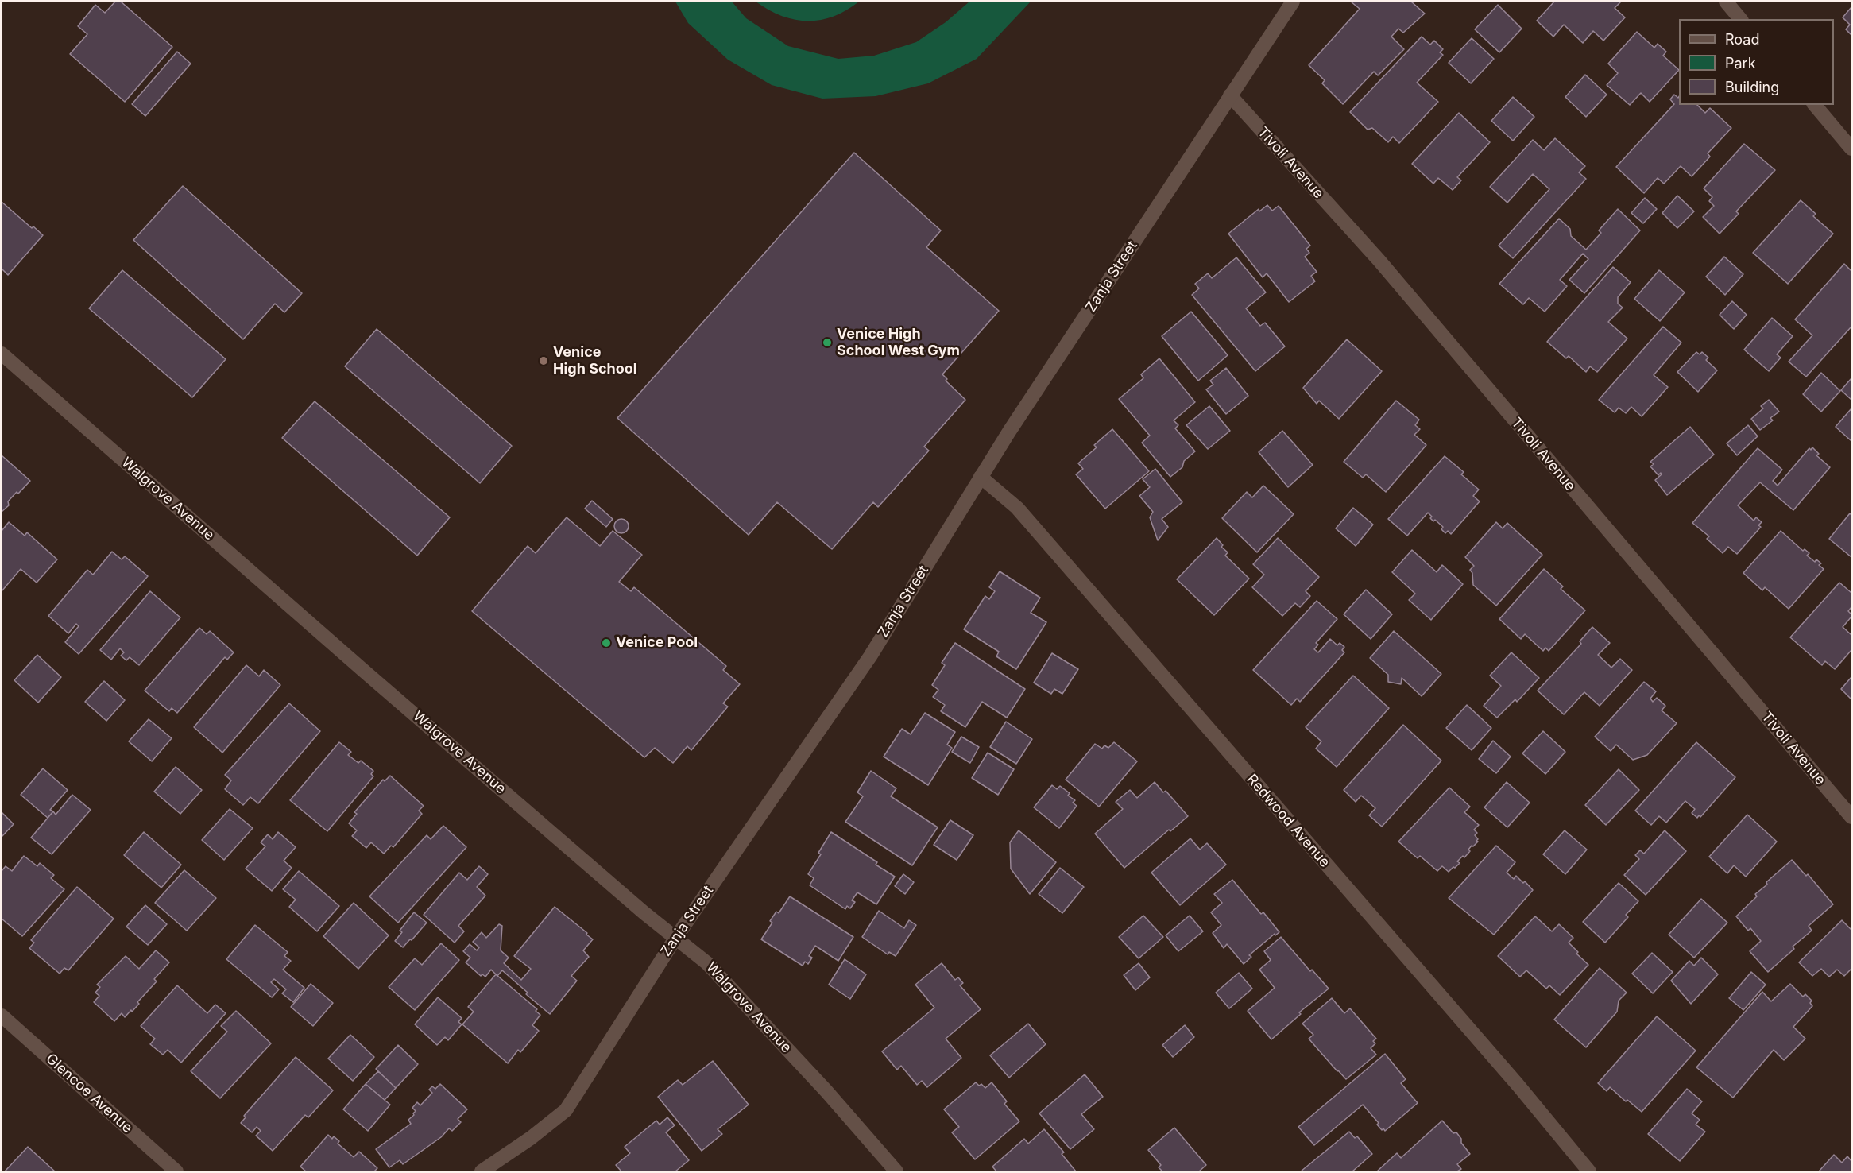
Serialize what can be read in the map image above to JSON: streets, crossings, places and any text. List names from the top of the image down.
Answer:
{
  "streets": {
    "street": [
      "Tivoli Avenue",
      "Zanja Street",
      "Walgrove Avenue",
      "Redwood Avenue",
      "Glencoe Avenue"
    ]
  },
  "crossings": [
    ["Tivoli Avenue", "Zanja Street"],
    ["Zanja Street", "Walgrove Avenue"],
    ["Zanja Street", "Redwood Avenue"]
  ],
  "places": ["Venice High School West Gym", "Venice High School", "Venice Pool"],
  "legend": ["Road", "Park", "Building"]
}
